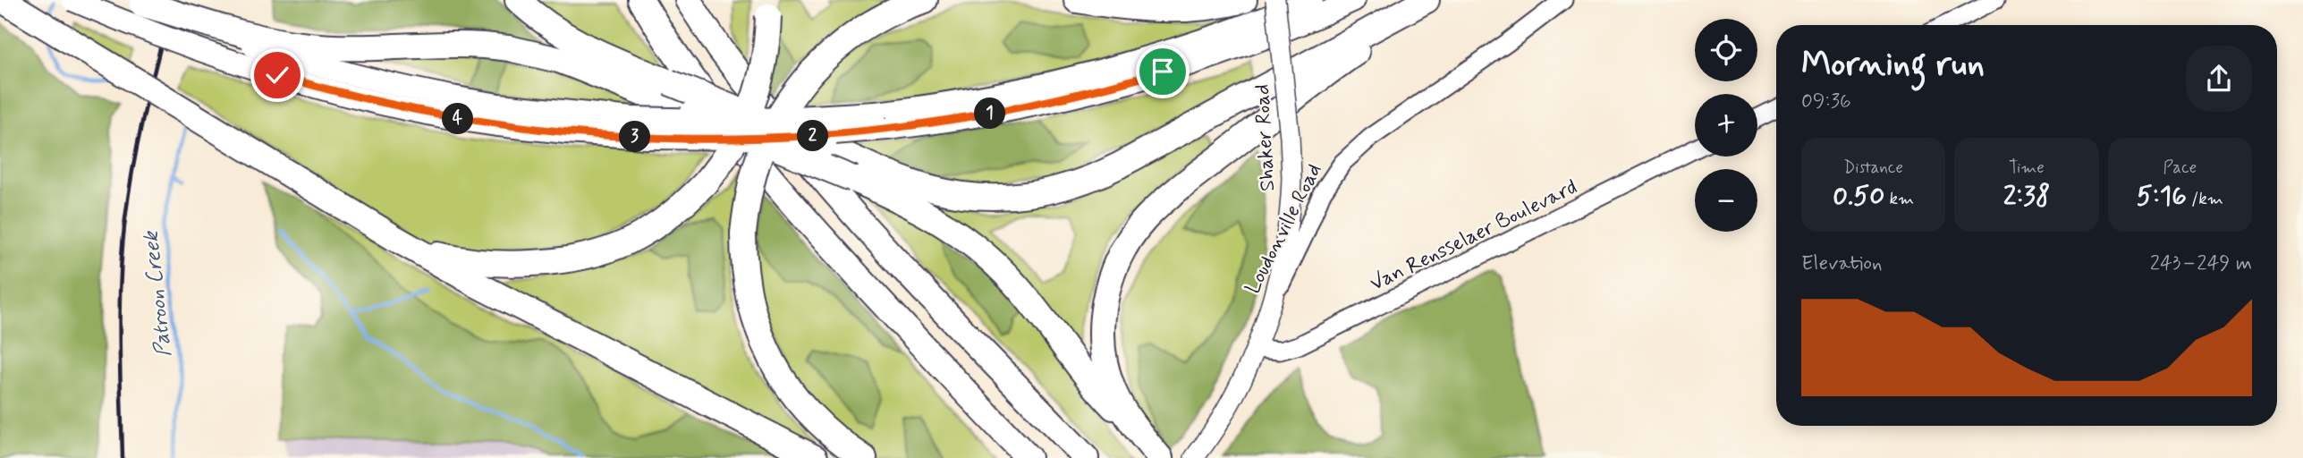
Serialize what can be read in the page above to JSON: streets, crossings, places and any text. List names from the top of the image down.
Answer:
{
  "streets": {
    "main road": ["Shaker Road", "Loudonville Road"],
    "street": ["Van Rensselaer Boulevard"]
  },
  "crossings": [
    ["Shaker Road", "Loudonville Road"],
    ["Loudonville Road", "Van Rensselaer Boulevard"]
  ],
  "water": ["Patroon Creek"],
  "page": {
    "map_buttons": ["+", "−"],
    "heading": ["Morning run", "09:36"],
    "pins": [
      "1",
      "4",
      "2",
      "3"
    ],
    "stats": [
      ["Distance", "0.50 km"],
      ["Time", "2:38"],
      ["Pace", "5:16 /km"]
    ],
    "chart": ["Elevation", "243–249 m"]
  }
}
